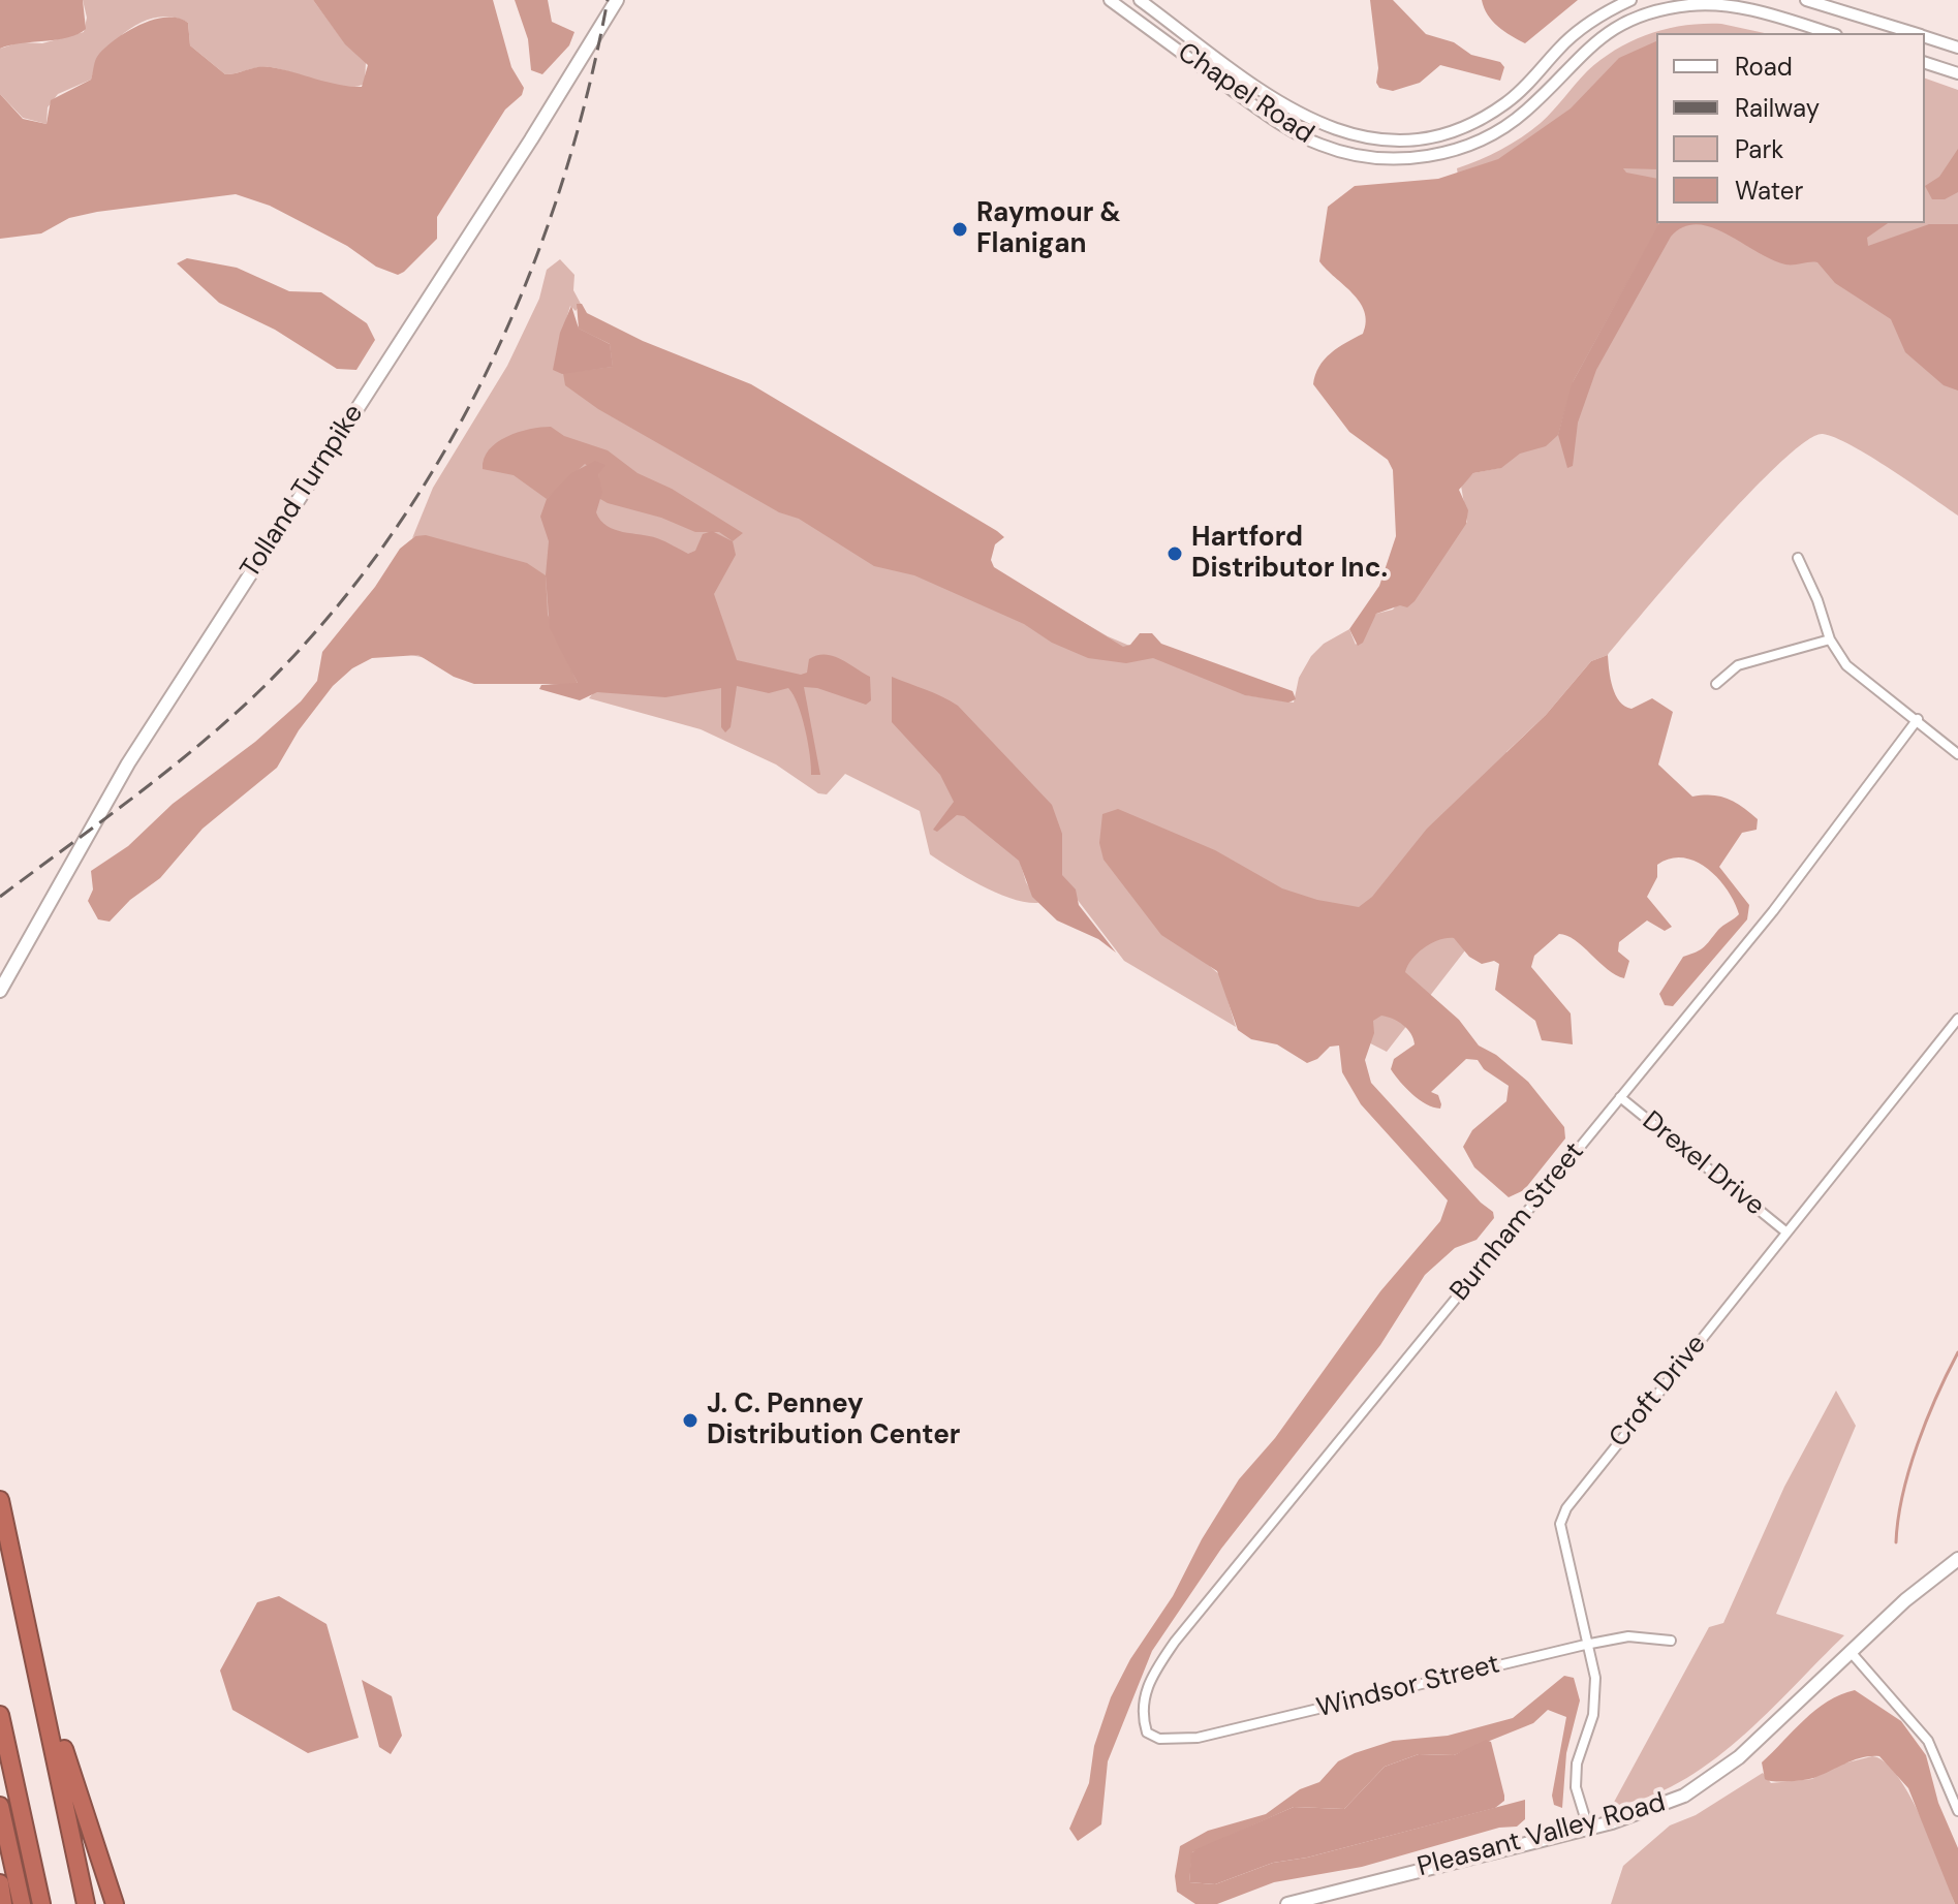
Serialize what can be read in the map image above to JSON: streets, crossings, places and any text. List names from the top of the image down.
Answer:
{
  "streets": {
    "main road": ["Tolland Turnpike", "Pleasant Valley Road"],
    "street": [
      "Chapel Road",
      "Drexel Drive",
      "Burnham Street",
      "Croft Drive",
      "Windsor Street"
    ]
  },
  "crossings": [
    ["Drexel Drive", "Burnham Street"],
    ["Drexel Drive", "Croft Drive"],
    ["Burnham Street", "Windsor Street"],
    ["Croft Drive", "Windsor Street"],
    ["Croft Drive", "Pleasant Valley Road"]
  ],
  "places": ["Raymour & Flanigan", "Hartford Distributor Inc.", "J. C. Penney Distribution Center"],
  "legend": [
    "Road",
    "Railway",
    "Park",
    "Water"
  ]
}
